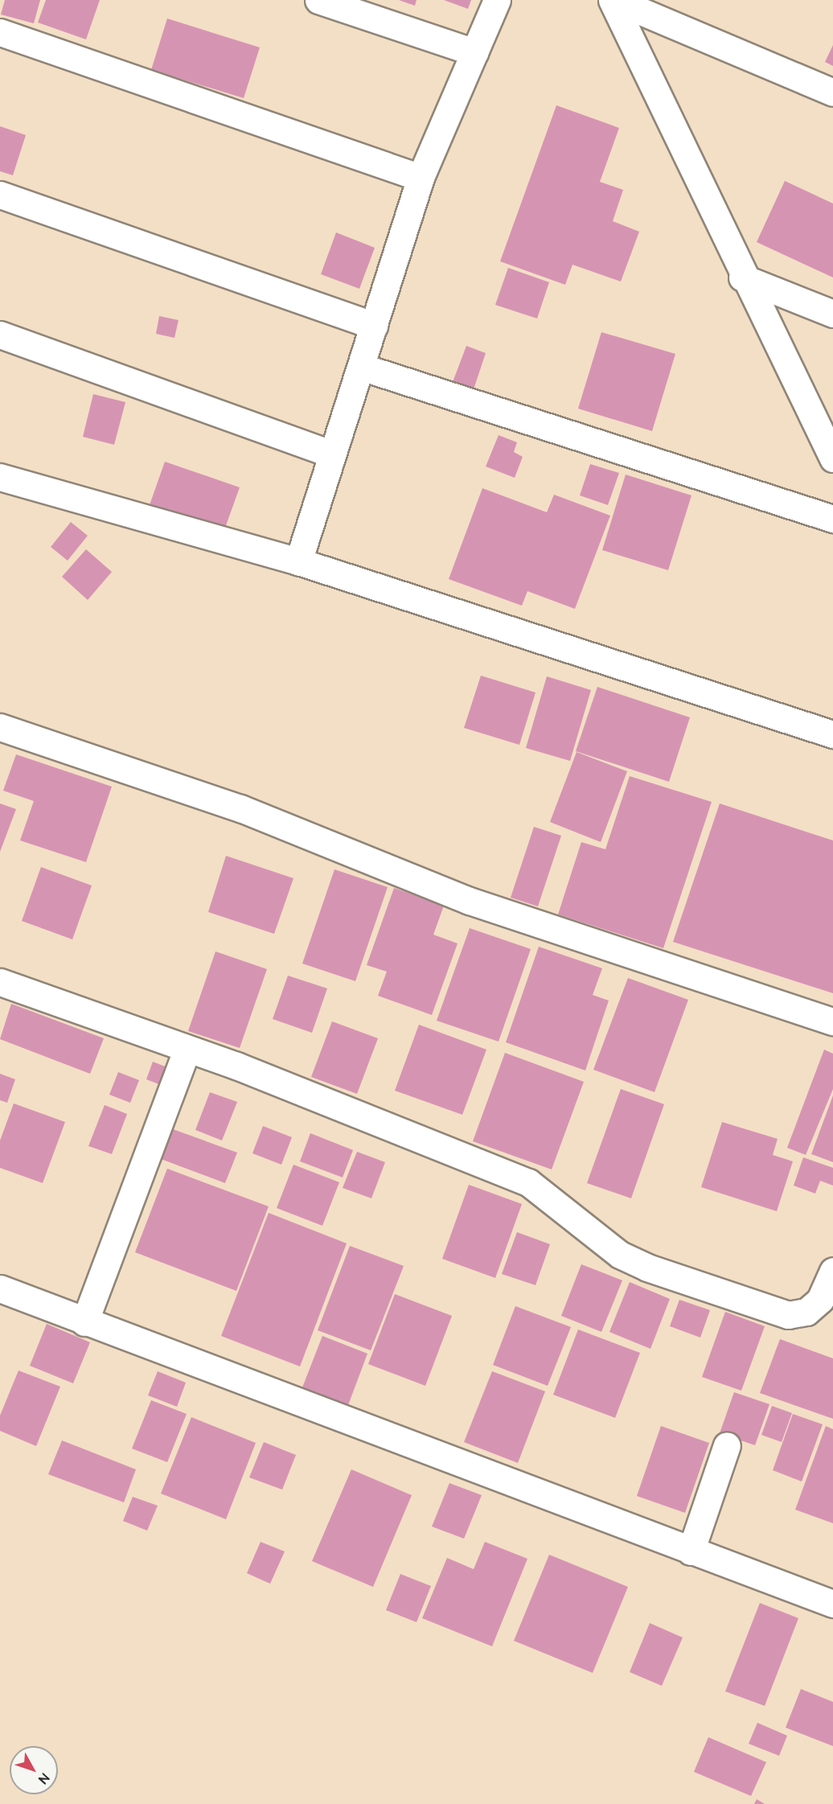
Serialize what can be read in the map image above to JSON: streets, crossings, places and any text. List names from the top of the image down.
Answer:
{
  "north": "bottom right"
}
